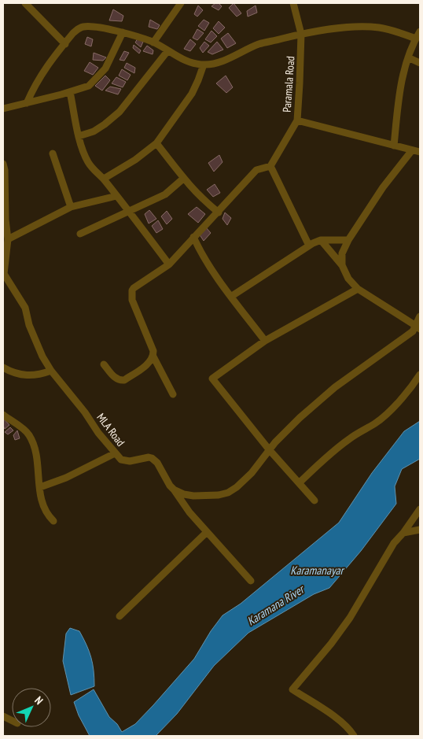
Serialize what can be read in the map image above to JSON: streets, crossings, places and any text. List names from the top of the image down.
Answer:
{
  "streets": {
    "street": ["Paramala Road", "MLA Road"]
  },
  "water": ["Karamanayar", "Karamana River"],
  "north": "top right"
}
